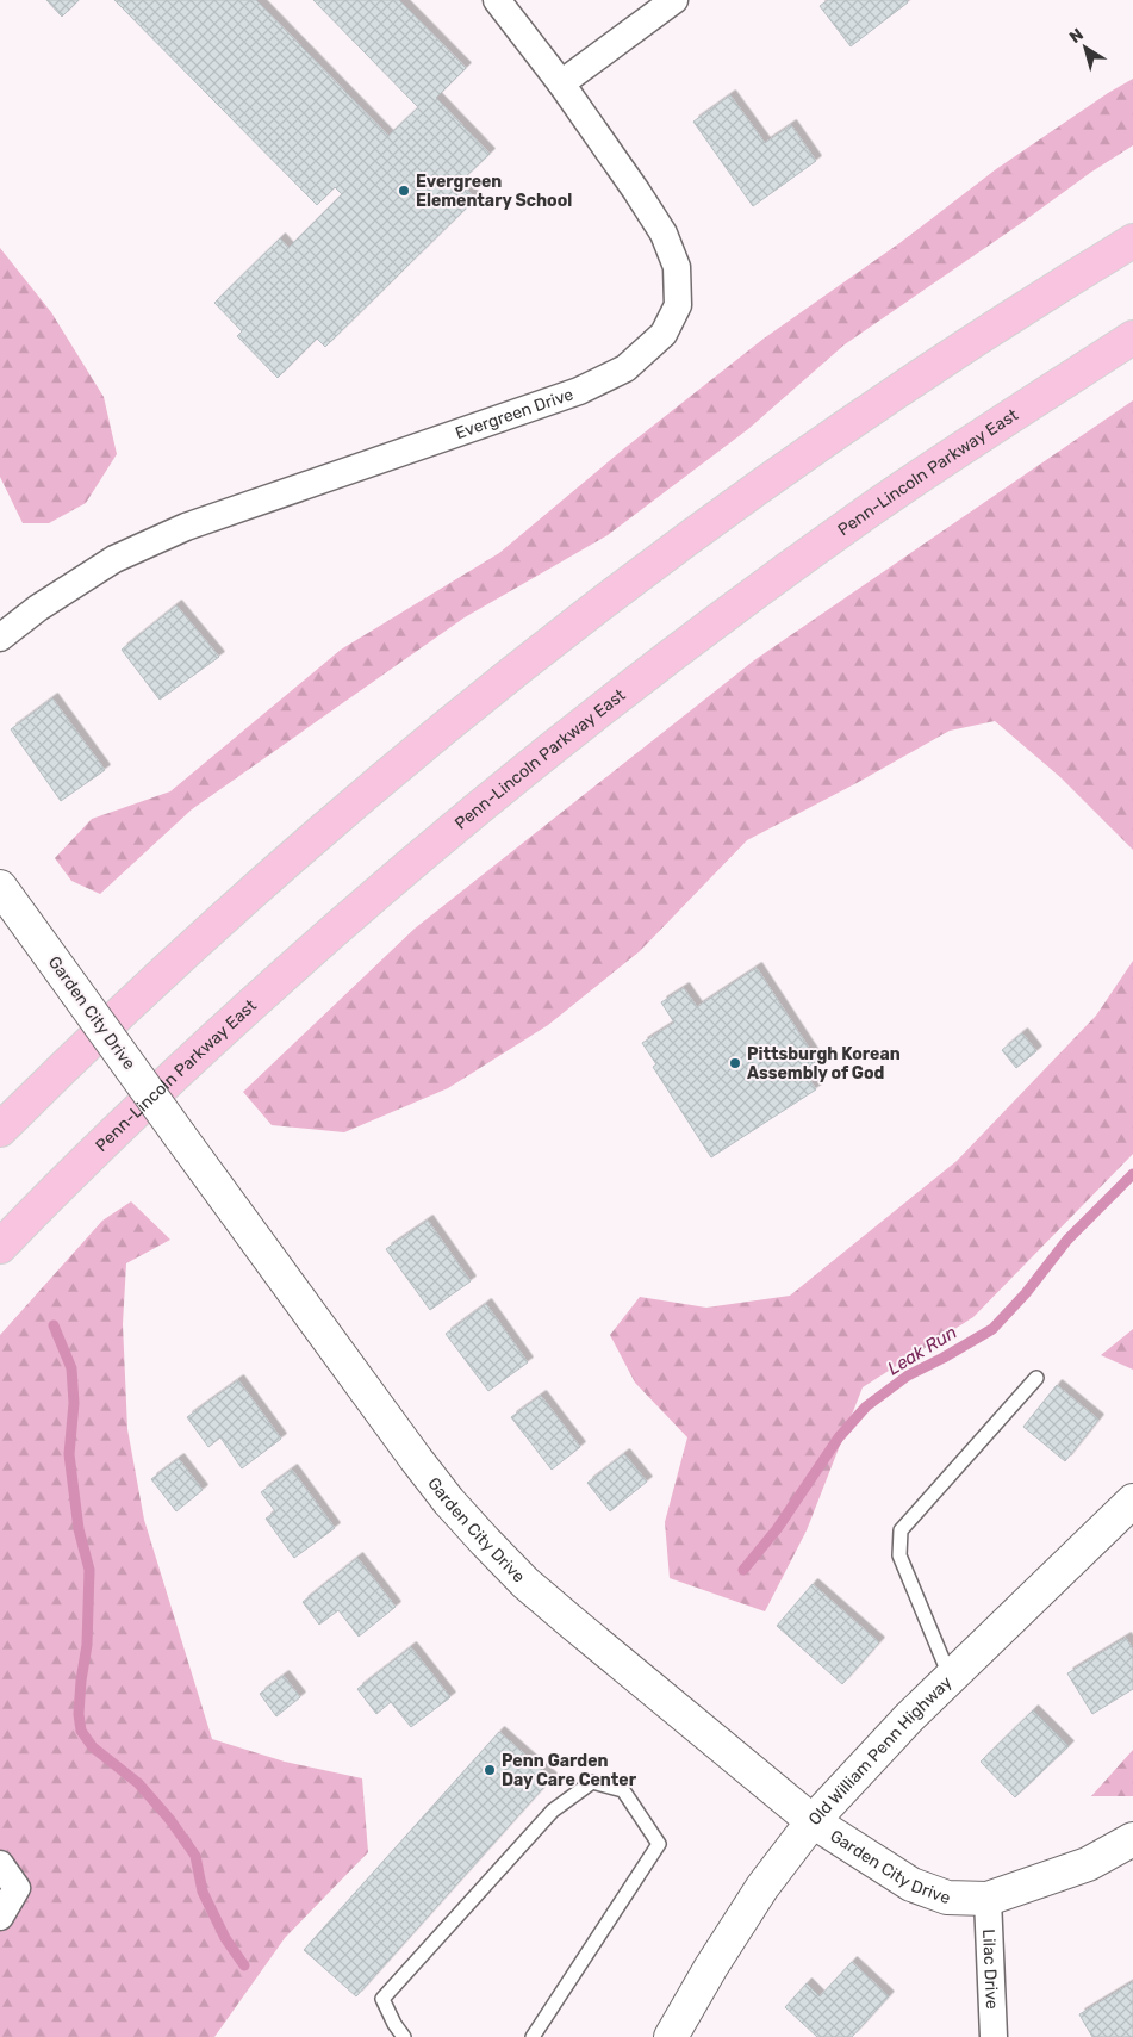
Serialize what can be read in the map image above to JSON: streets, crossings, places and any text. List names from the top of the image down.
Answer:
{
  "streets": {
    "highway": ["Penn-Lincoln Parkway East"],
    "street": [
      "Evergreen Drive",
      "Garden City Drive",
      "Old William Penn Highway",
      "Lilac Drive"
    ]
  },
  "crossings": [
    ["Garden City Drive", "Old William Penn Highway"],
    ["Garden City Drive", "Lilac Drive"]
  ],
  "water": ["Leak Run"],
  "places": ["Evergreen Elementary School", "Pittsburgh Korean Assembly of God", "Penn Garden Day Care Center"],
  "north": "top left"
}
